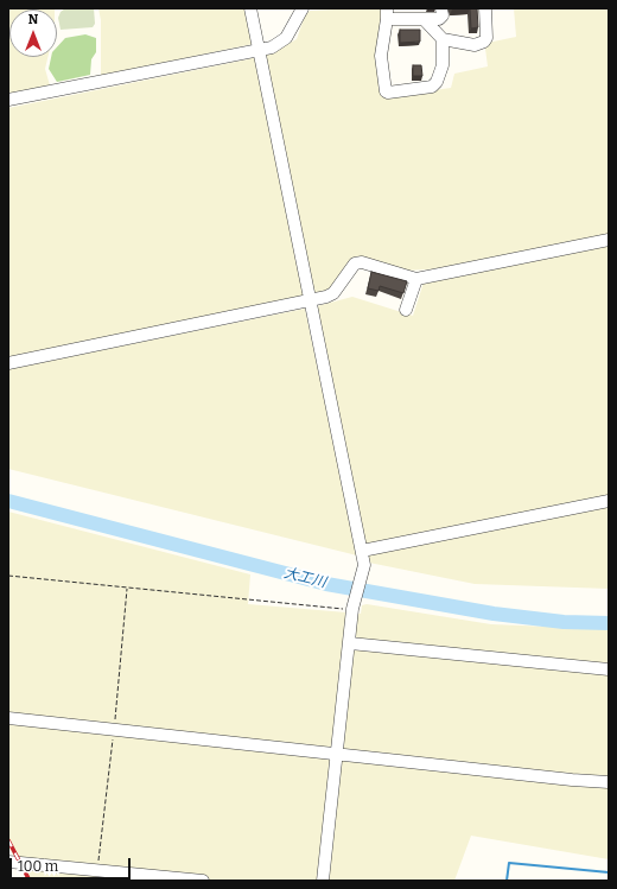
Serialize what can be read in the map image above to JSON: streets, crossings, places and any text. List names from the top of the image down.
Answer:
{
  "water": ["大工川"],
  "scale_bar": "100 m",
  "north": "top"
}
